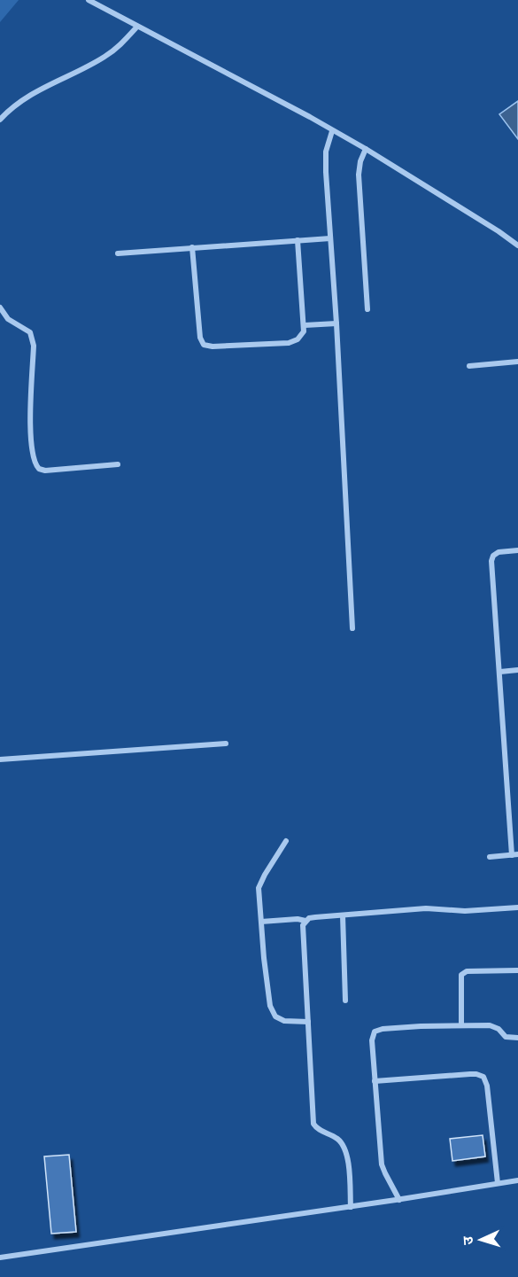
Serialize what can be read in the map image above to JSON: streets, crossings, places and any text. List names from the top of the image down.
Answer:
{
  "north": "left"
}
